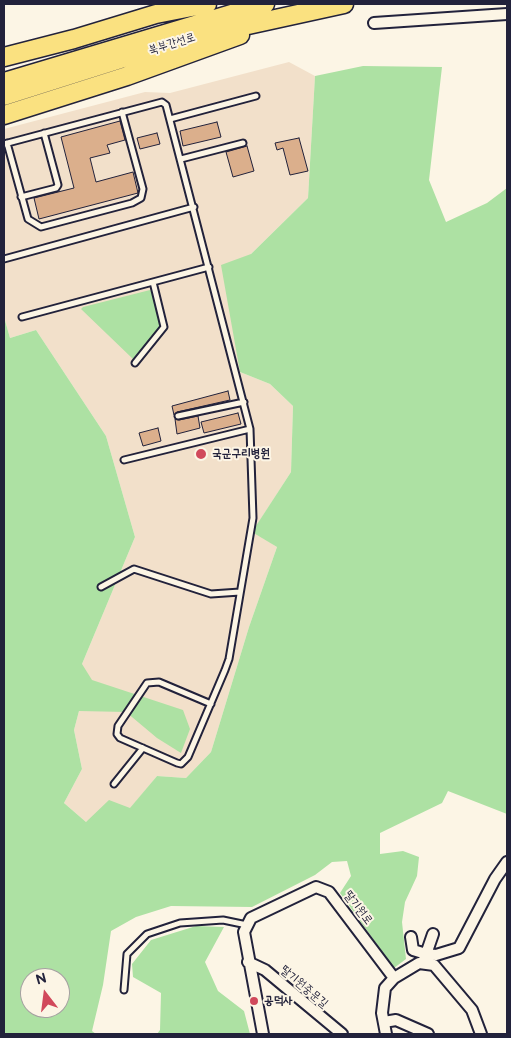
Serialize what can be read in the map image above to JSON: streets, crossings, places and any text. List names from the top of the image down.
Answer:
{
  "streets": {
    "highway": ["북부간선로"],
    "street": ["딸기원로", "딸기원중문길"]
  },
  "places": ["국군구리병원", "공덕사"],
  "north": "top"
}
